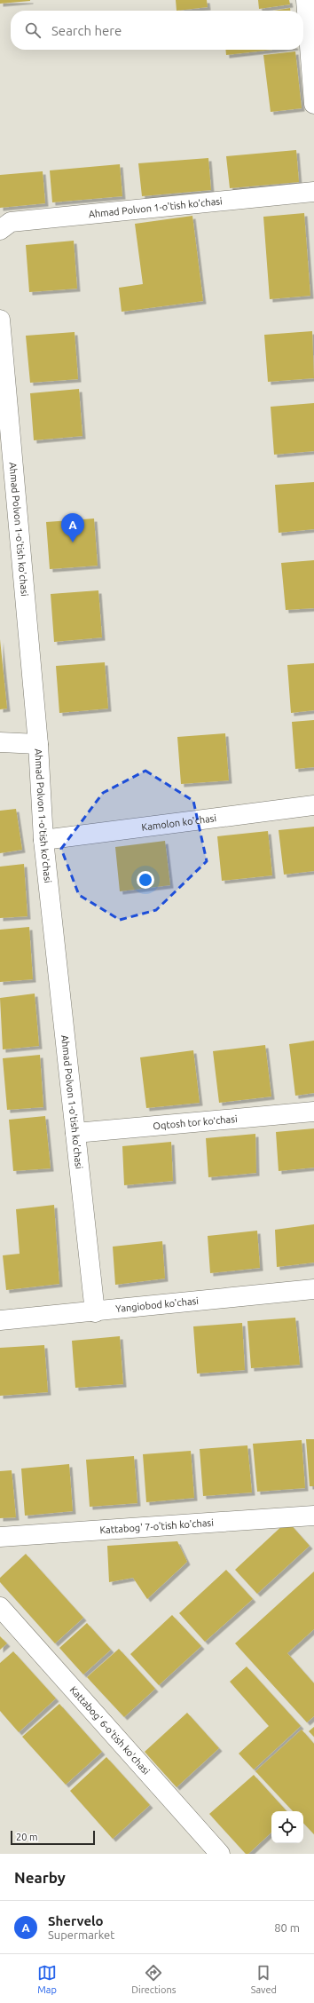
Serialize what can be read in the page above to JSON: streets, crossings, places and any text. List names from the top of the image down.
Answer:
{
  "streets": {
    "street": [
      "Ahmad Polvon 1-o'tish ko'chasi",
      "Kamolon ko'chasi",
      "Oqtosh tor koʻchasi",
      "Yangiobod ko'chasi",
      "Kattabog' 7-o'tish ko'chasi",
      "Kattabog' 6-o'tish ko'chasi"
    ]
  },
  "crossings": [
    ["Ahmad Polvon 1-o'tish ko'chasi", "Kamolon ko'chasi"],
    ["Ahmad Polvon 1-o'tish ko'chasi", "Oqtosh tor koʻchasi"],
    ["Ahmad Polvon 1-o'tish ko'chasi", "Yangiobod ko'chasi"]
  ],
  "scale_bar": "20 m",
  "page": {
    "search": "Search here",
    "pins": "A",
    "scale": "20 m",
    "heading": "Nearby",
    "list": [
      {
        "mark": "A",
        "name": "Shervelo",
        "note": "Supermarket",
        "value": "80 m"
      }
    ],
    "nav": ["Map", "Directions", "Saved"]
  }
}
